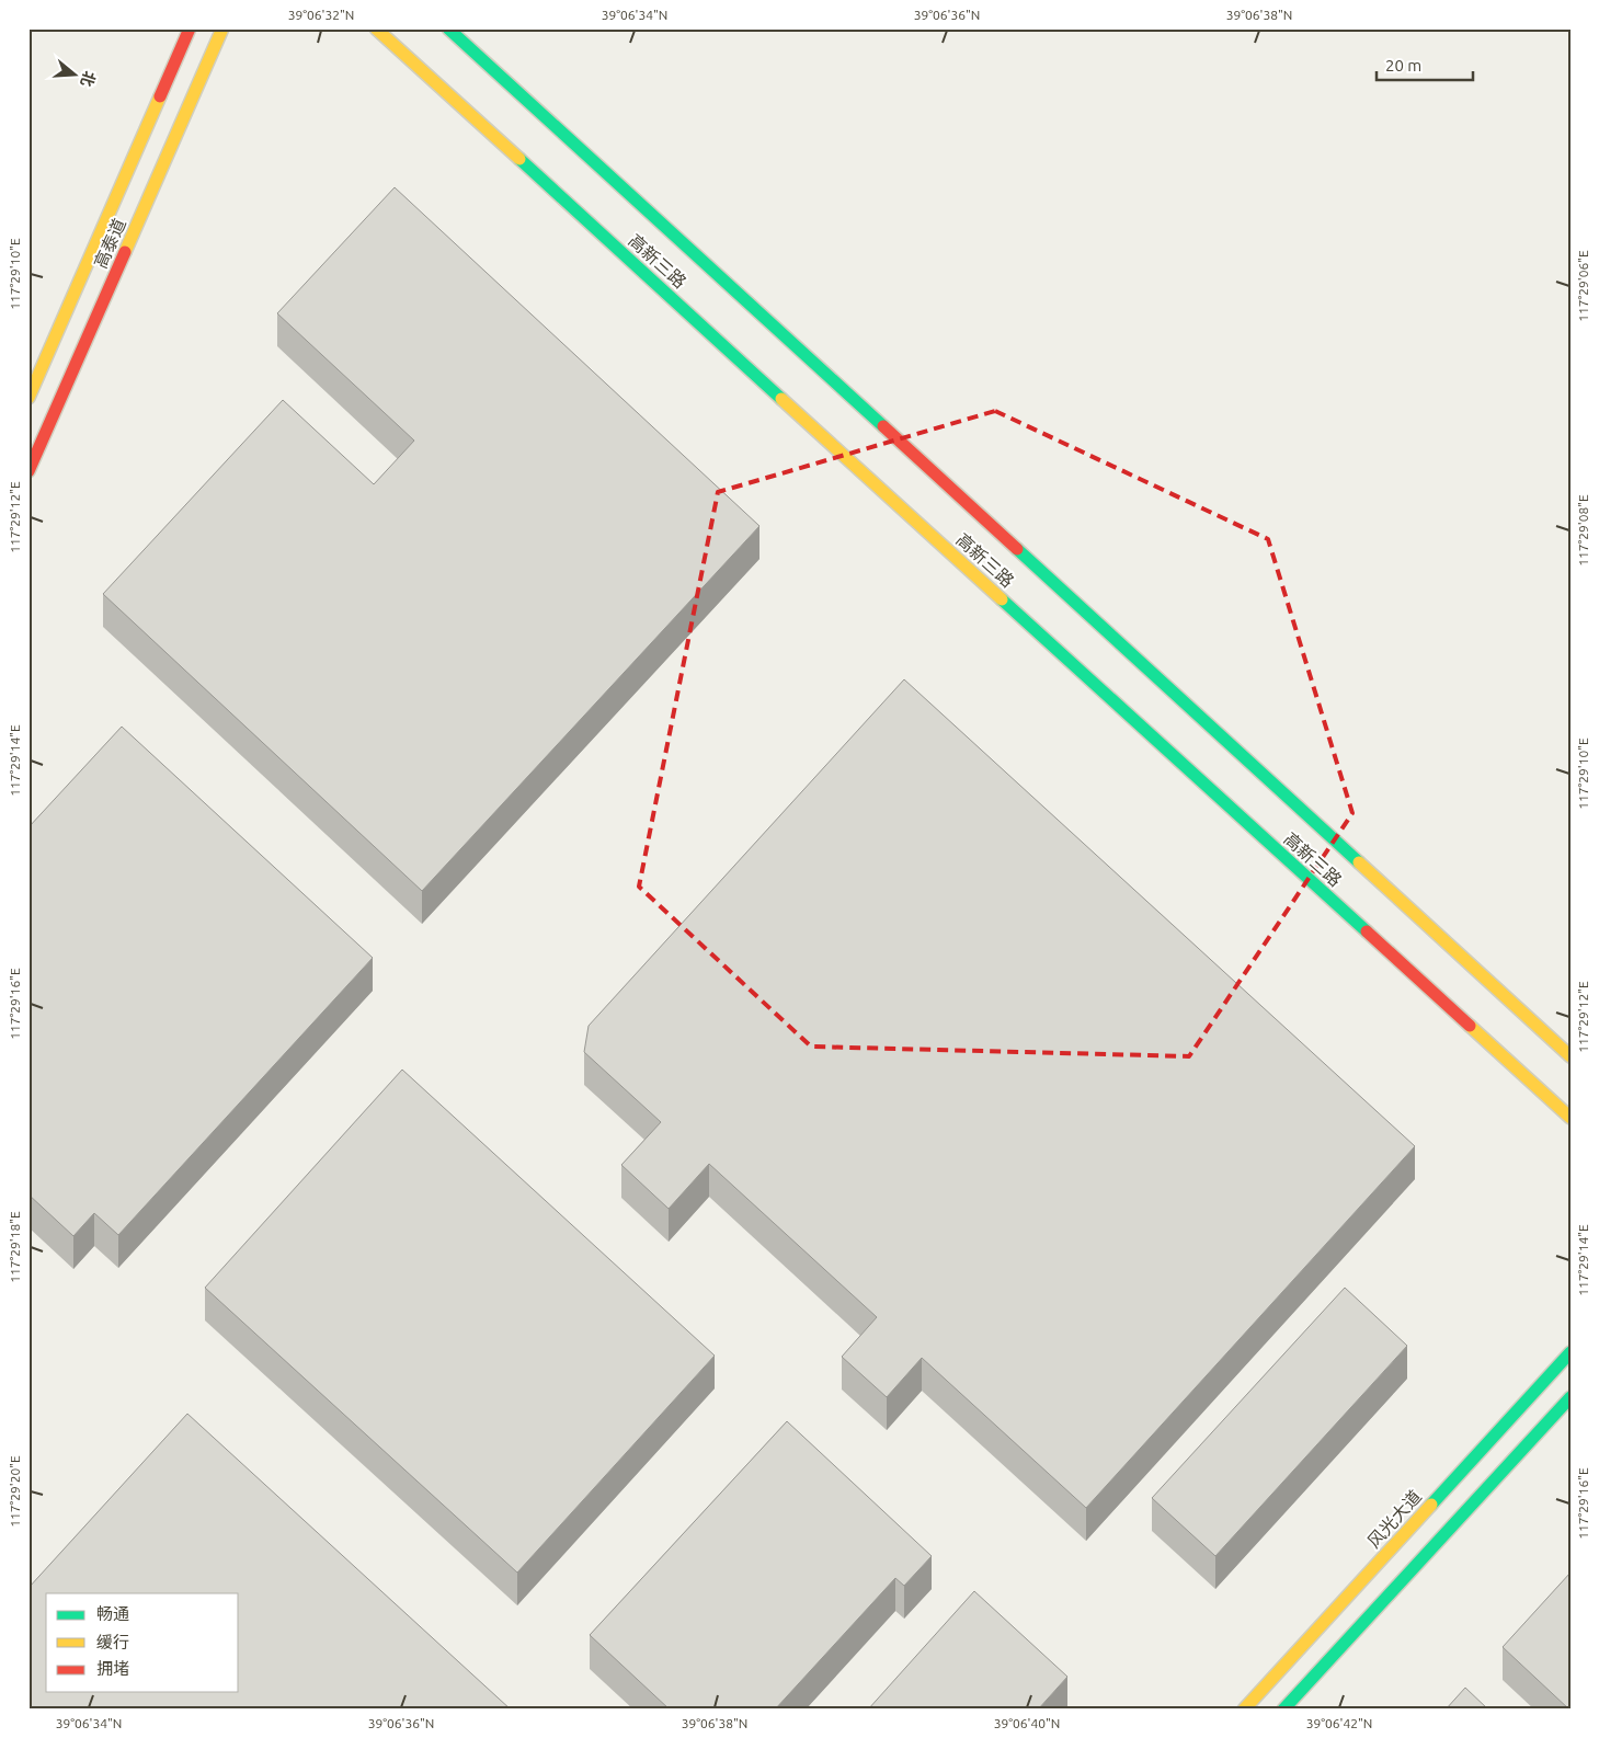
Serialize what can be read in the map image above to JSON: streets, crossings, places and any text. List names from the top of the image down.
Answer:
{
  "streets": {
    "main road": ["高泰道", "高新三路", "风光大道"]
  },
  "legend": ["畅通", "缓行", "拥堵"],
  "scale_bar": "20 m",
  "north": "right",
  "coordinates": [
    "39°06'32\"N",
    "39°06'34\"N",
    "39°06'36\"N",
    "39°06'38\"N",
    "117°29'10\"E",
    "117°29'06\"E",
    "117°29'12\"E",
    "117°29'08\"E",
    "117°29'14\"E",
    "117°29'16\"E",
    "117°29'18\"E",
    "117°29'20\"E",
    "39°06'40\"N",
    "39°06'42\"N"
  ]
}
